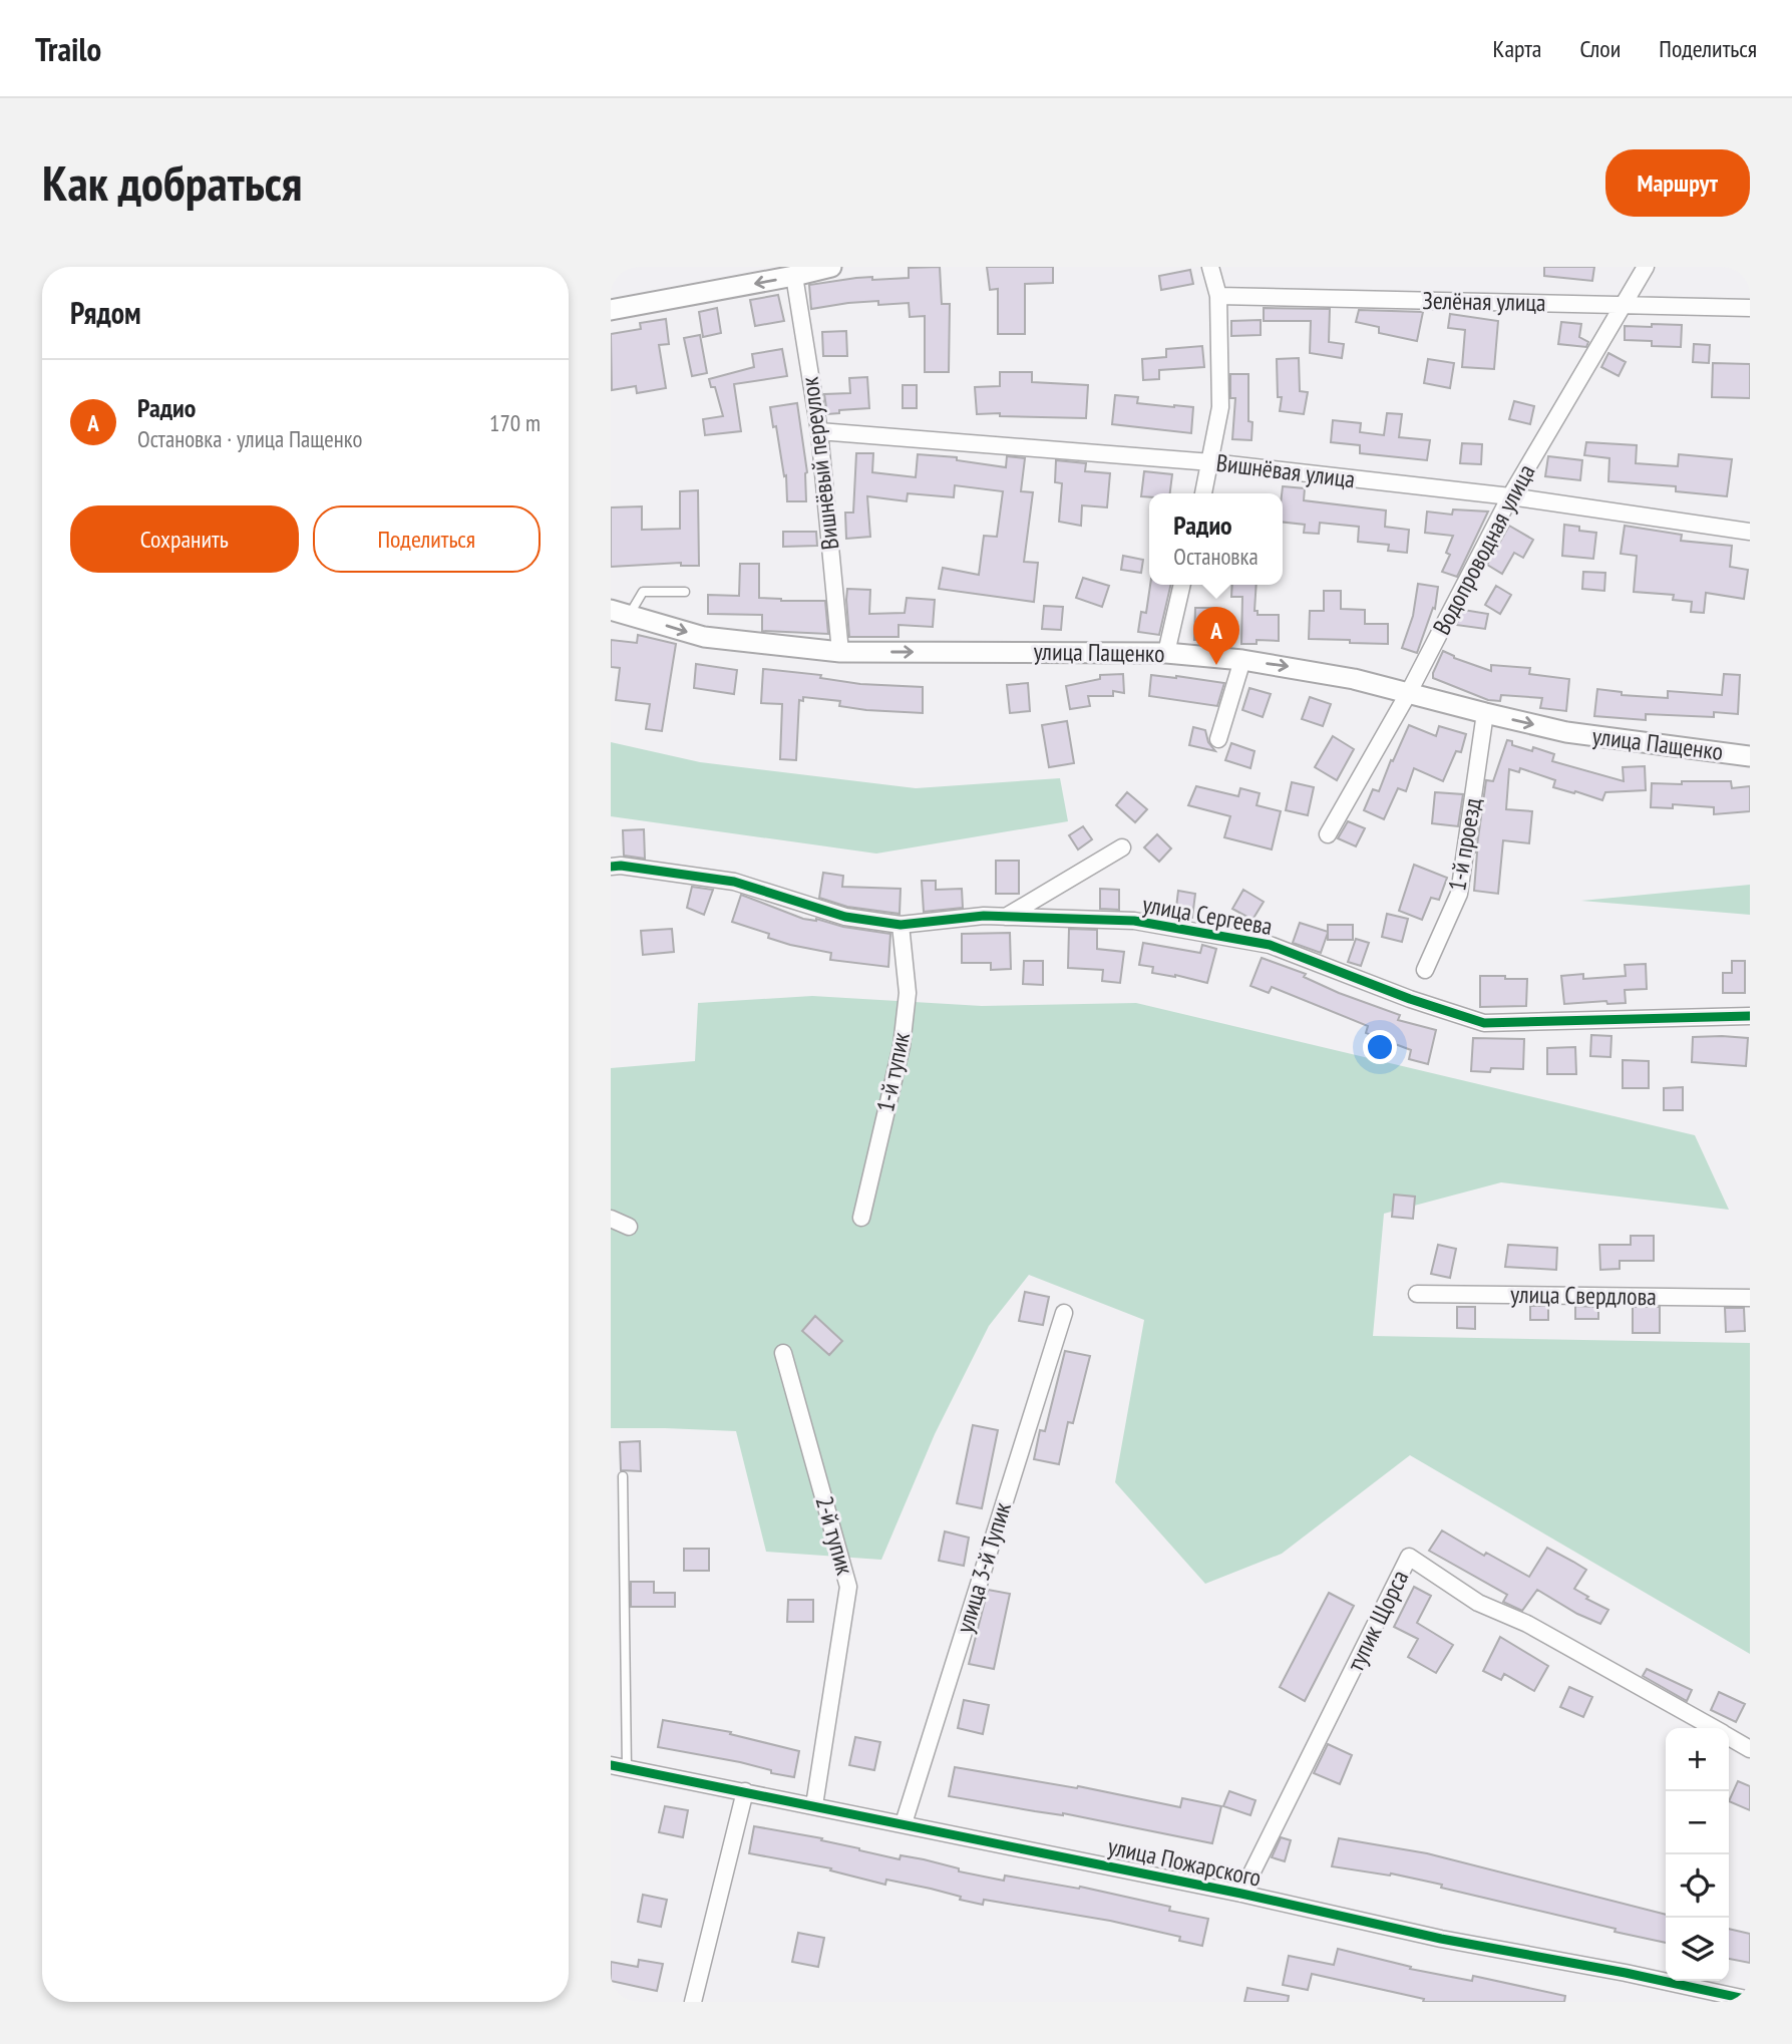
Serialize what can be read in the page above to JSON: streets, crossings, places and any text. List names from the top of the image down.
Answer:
{
  "streets": {
    "street": [
      "Зелёная улица",
      "Вишнёвый переулок",
      "Вишнёвая улица",
      "Водопроводная улица",
      "улица Пащенко",
      "1-й проезд",
      "улица Сергеева",
      "1-й тупик",
      "улица Свердлова",
      "2-й тупик",
      "улица 3-й Тупик",
      "тупик Щорса",
      "улица Пожарского"
    ]
  },
  "crossings": [
    ["Зелёная улица", "Водопроводная улица"],
    ["Вишнёвый переулок", "Вишнёвая улица"],
    ["Вишнёвый переулок", "улица Пащенко"],
    ["Вишнёвая улица", "Водопроводная улица"],
    ["Водопроводная улица", "улица Пащенко"],
    ["улица Пащенко", "1-й проезд"],
    ["улица Сергеева", "1-й тупик"],
    ["2-й тупик", "улица Пожарского"],
    ["улица 3-й Тупик", "улица Пожарского"],
    ["тупик Щорса", "улица Пожарского"]
  ],
  "one_way": ["улица Пащенко"],
  "page": {
    "header": "Trailo",
    "nav": ["Карта", "Слои", "Поделиться"],
    "buttons": [
      "Маршрут",
      ["Сохранить", "Поделиться"]
    ],
    "title": "Как добраться",
    "heading": "Рядом",
    "list": [
      {
        "mark": "A",
        "name": "Радио",
        "note": "Остановка · улица Пащенко",
        "value": "170 m"
      }
    ],
    "popup": ["Радио", "Остановка"],
    "pins": "A",
    "map_buttons": ["+", "−"]
  }
}
